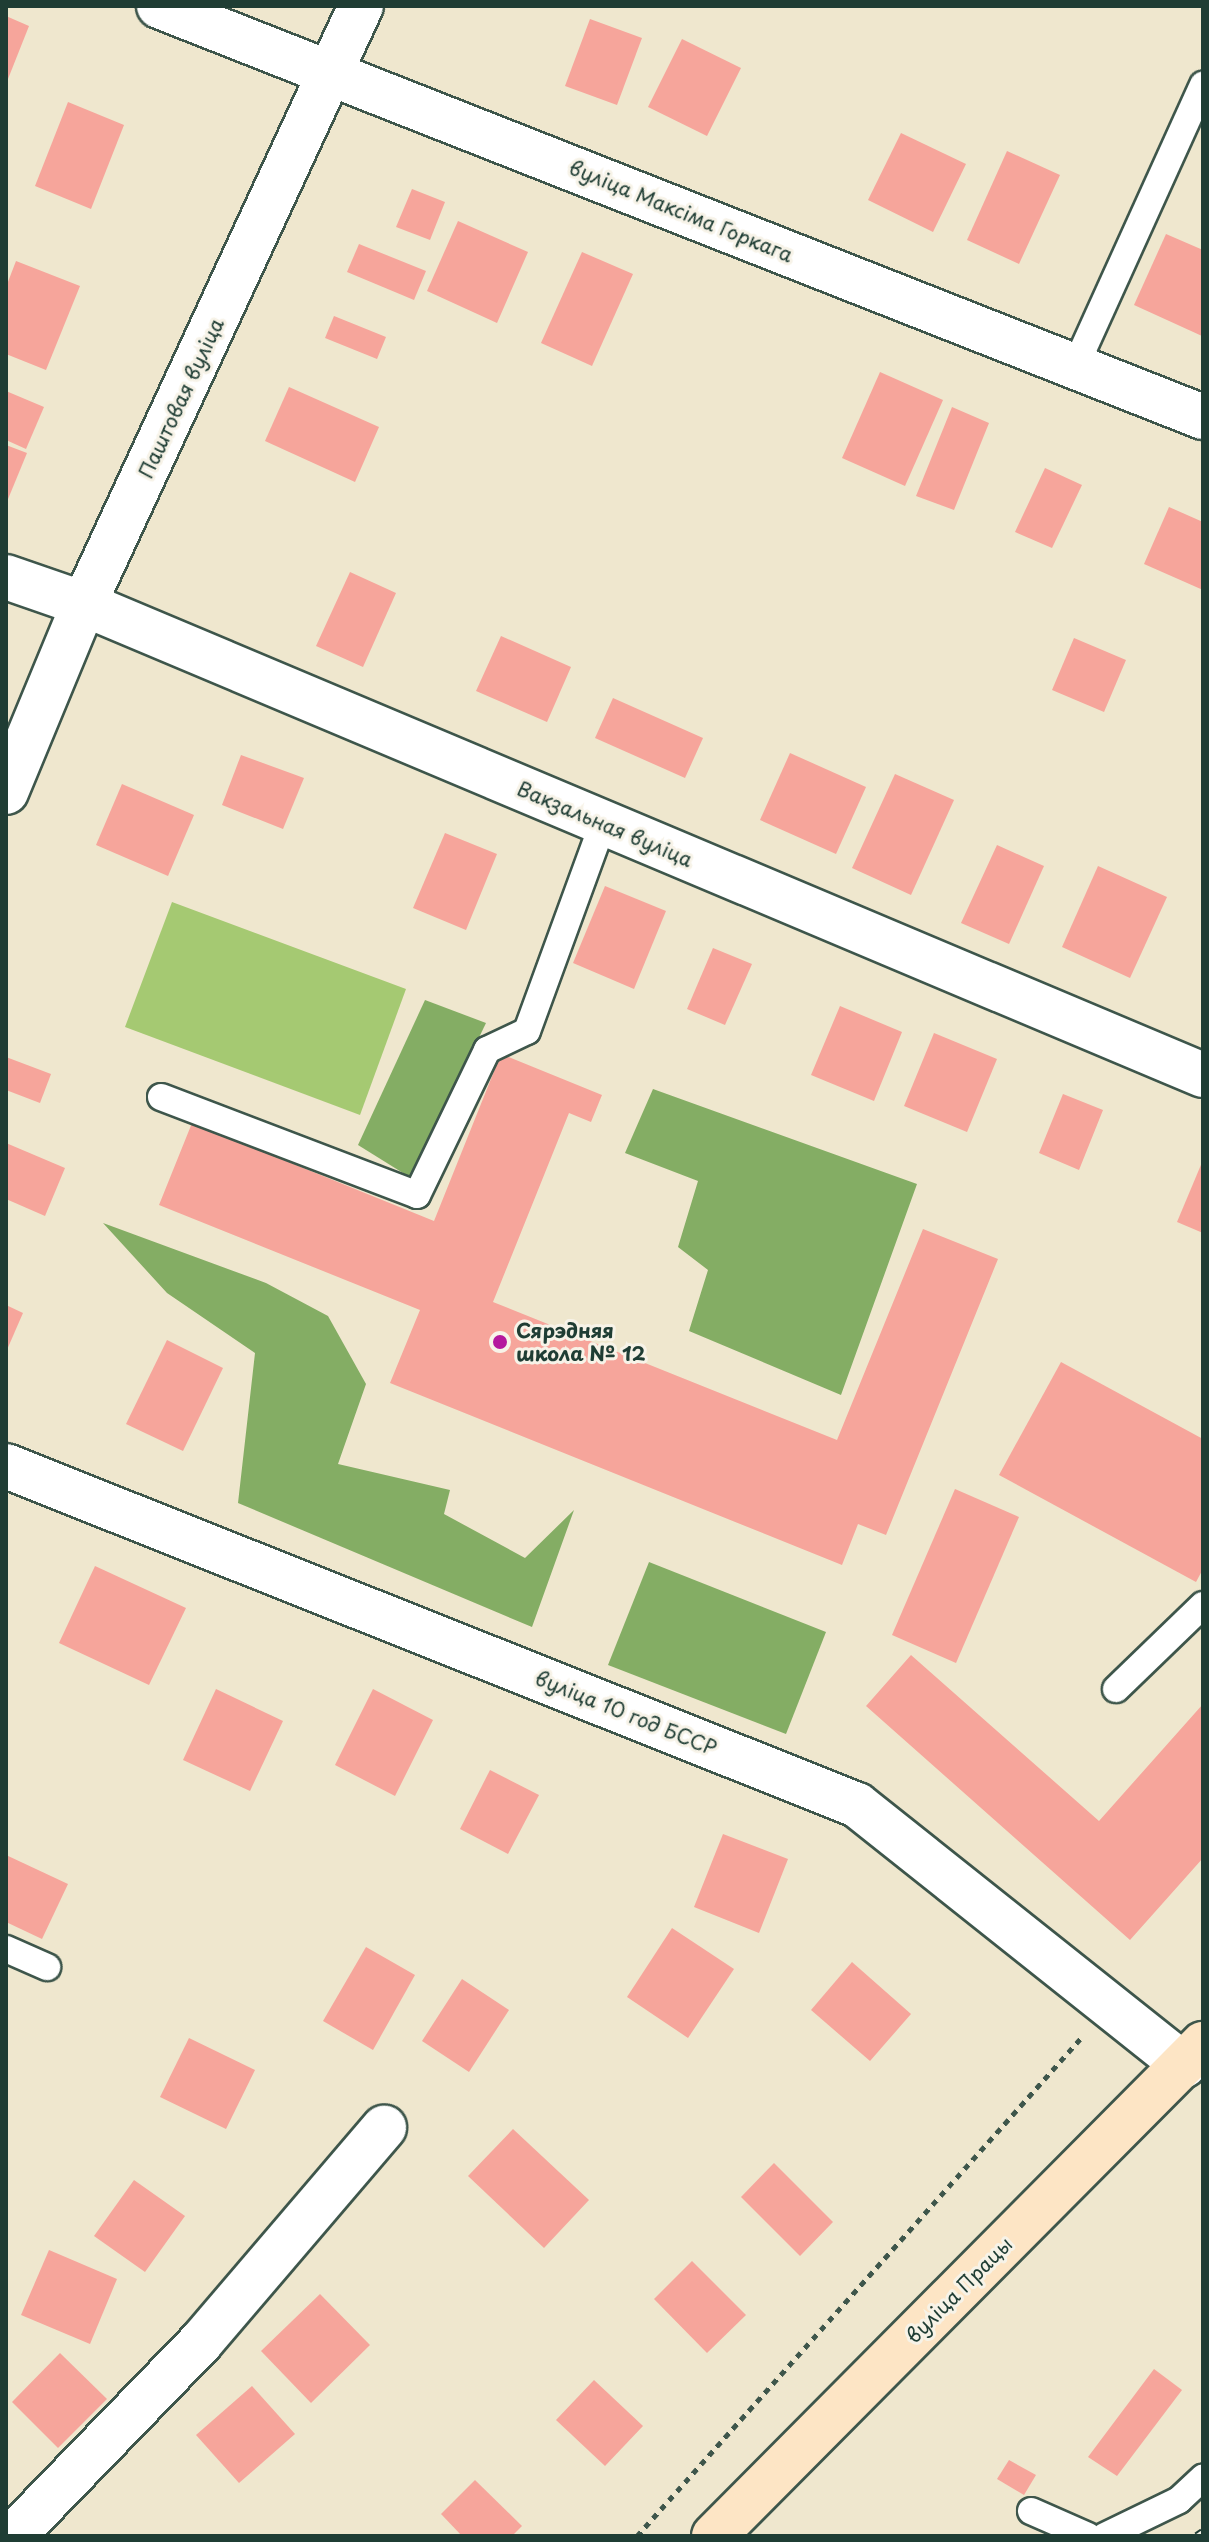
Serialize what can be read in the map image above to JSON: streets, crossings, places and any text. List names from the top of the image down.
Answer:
{
  "streets": {
    "main road": ["вуліца Працы"],
    "street": [
      "вуліца Максіма Горкага",
      "Паштовая вуліца",
      "Вакзальная вуліца",
      "вуліца 10 год БССР"
    ]
  },
  "crossings": [
    ["вуліца Максіма Горкага", "Паштовая вуліца"],
    ["Паштовая вуліца", "Вакзальная вуліца"],
    ["вуліца 10 год БССР", "вуліца Працы"]
  ],
  "places": ["Сярэдняя школа № 12"]
}
